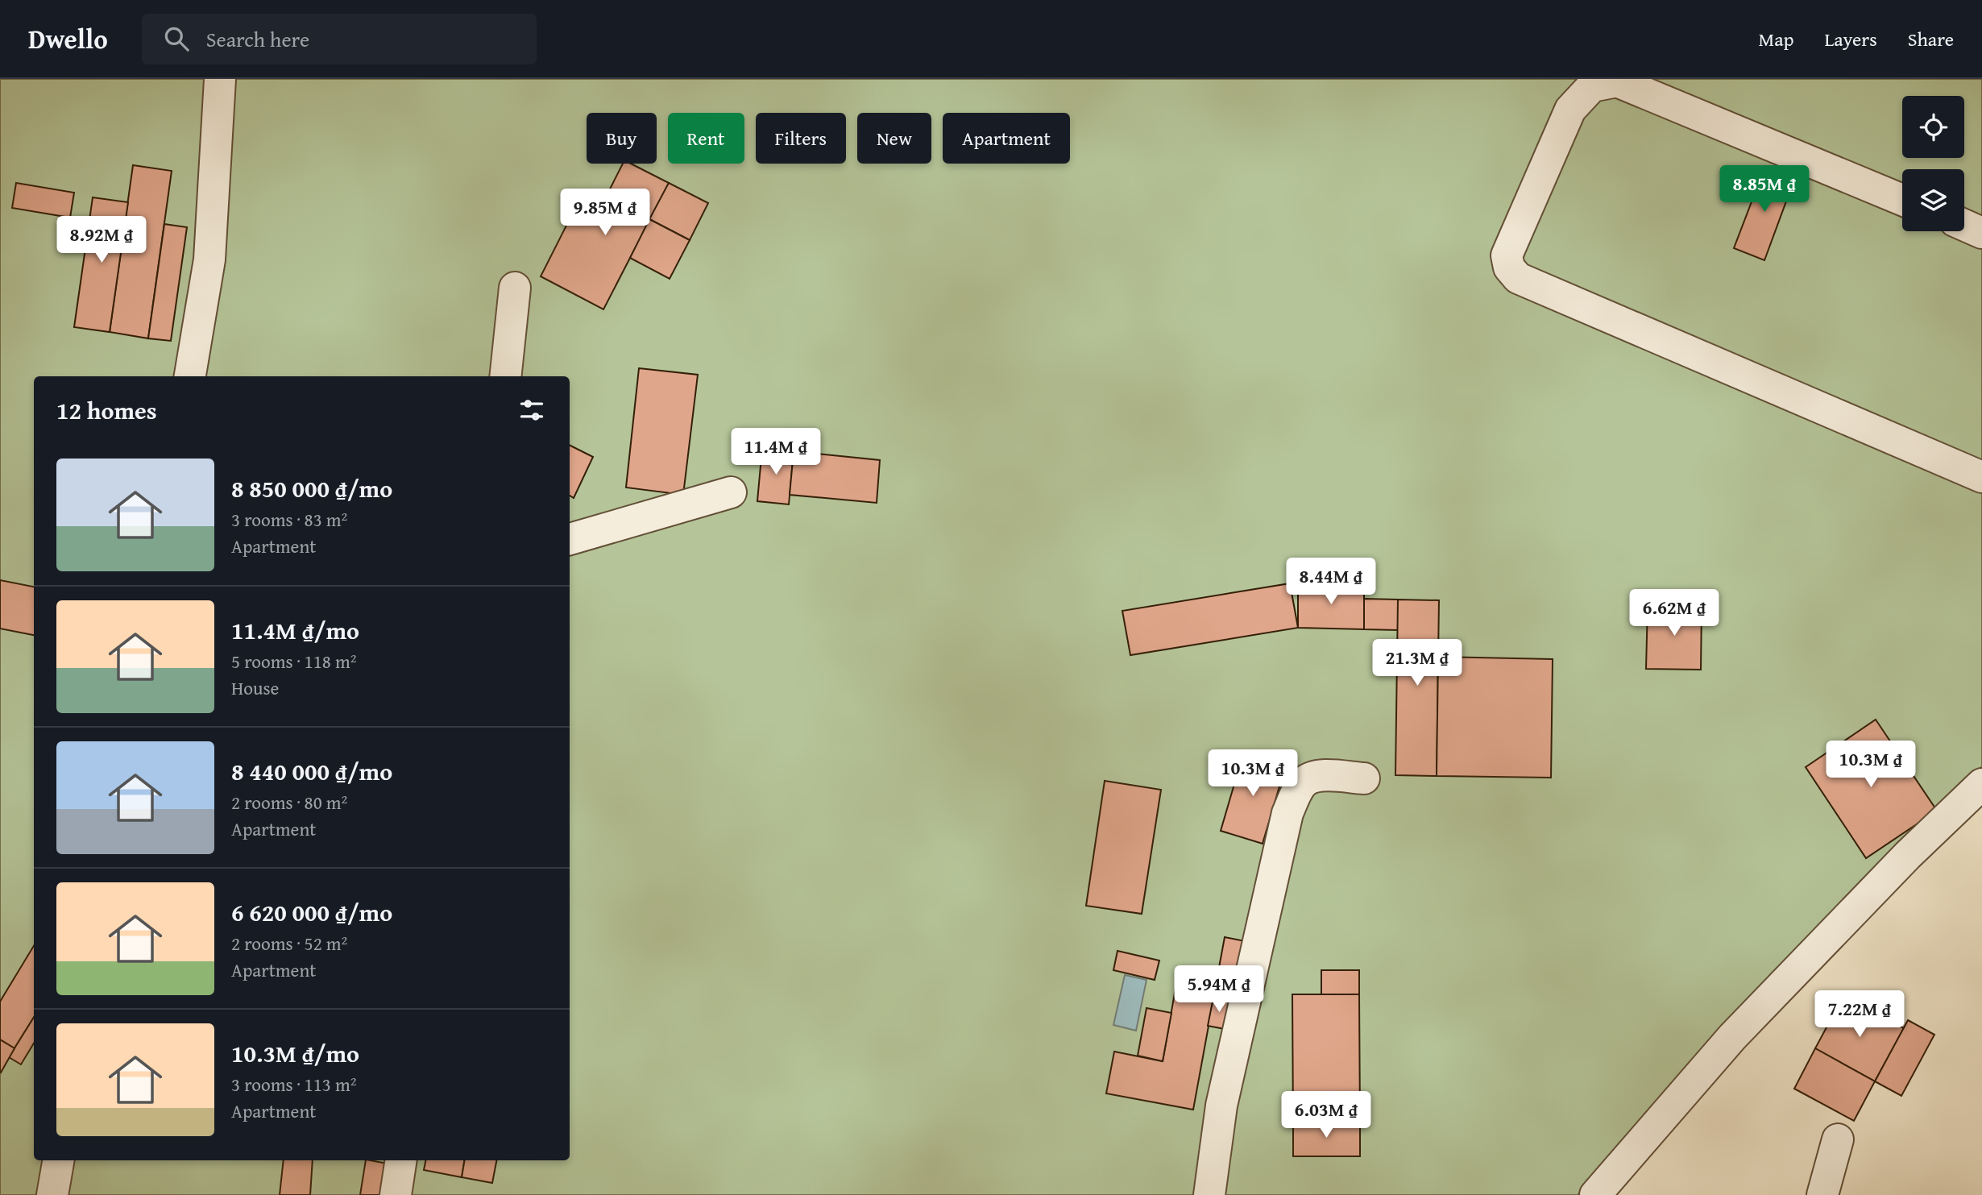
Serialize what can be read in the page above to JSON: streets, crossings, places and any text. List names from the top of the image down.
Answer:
{
  "page": {
    "header": "Dwello",
    "search": "Search here",
    "nav": ["Map", "Layers", "Share"],
    "chip": [
      "Buy",
      "Rent",
      "Filters",
      "New",
      "Apartment"
    ],
    "price": [
      "8.85M ₫",
      "9.85M ₫",
      "8.92M ₫",
      "11.4M ₫",
      "8.44M ₫",
      "6.62M ₫",
      "21.3M ₫",
      "10.3M ₫",
      "10.3M ₫",
      "5.94M ₫",
      "7.22M ₫",
      "6.03M ₫"
    ],
    "heading": "12 homes",
    "list": [
      {
        "name": "8 850 000 ₫/mo",
        "note": "3 rooms · 83 m² · Apartment"
      },
      {
        "name": "11.4M ₫/mo",
        "note": "5 rooms · 118 m² · House"
      },
      {
        "name": "8 440 000 ₫/mo",
        "note": "2 rooms · 80 m² · Apartment"
      },
      {
        "name": "6 620 000 ₫/mo",
        "note": "2 rooms · 52 m² · Apartment"
      },
      {
        "name": "10.3M ₫/mo",
        "note": "3 rooms · 113 m² · Apartment"
      }
    ]
  }
}
